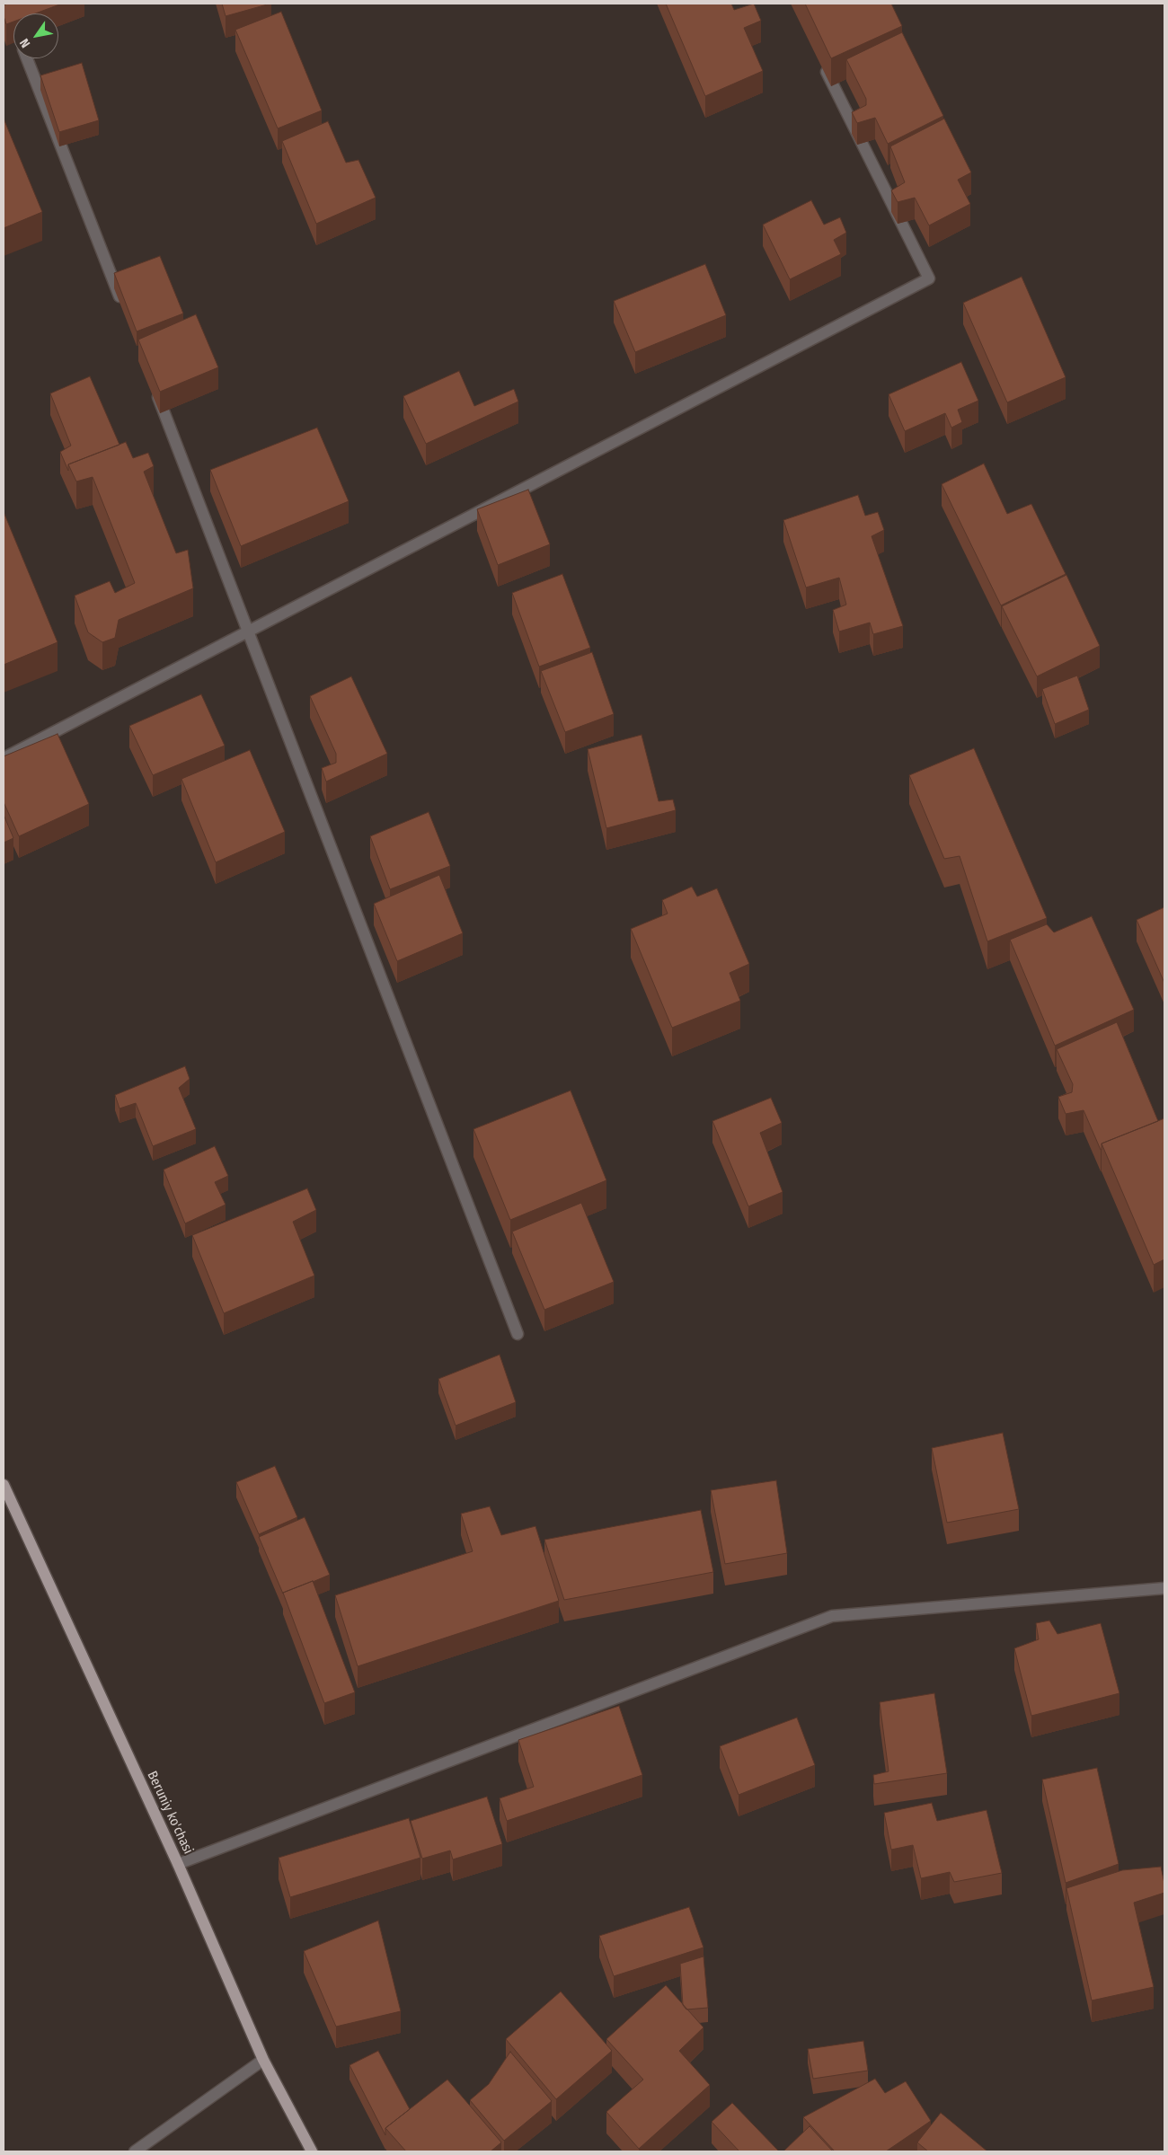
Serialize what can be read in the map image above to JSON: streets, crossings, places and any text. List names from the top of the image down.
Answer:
{
  "streets": {
    "main road": ["Beruniy ko'chasi"]
  },
  "north": "bottom left"
}
